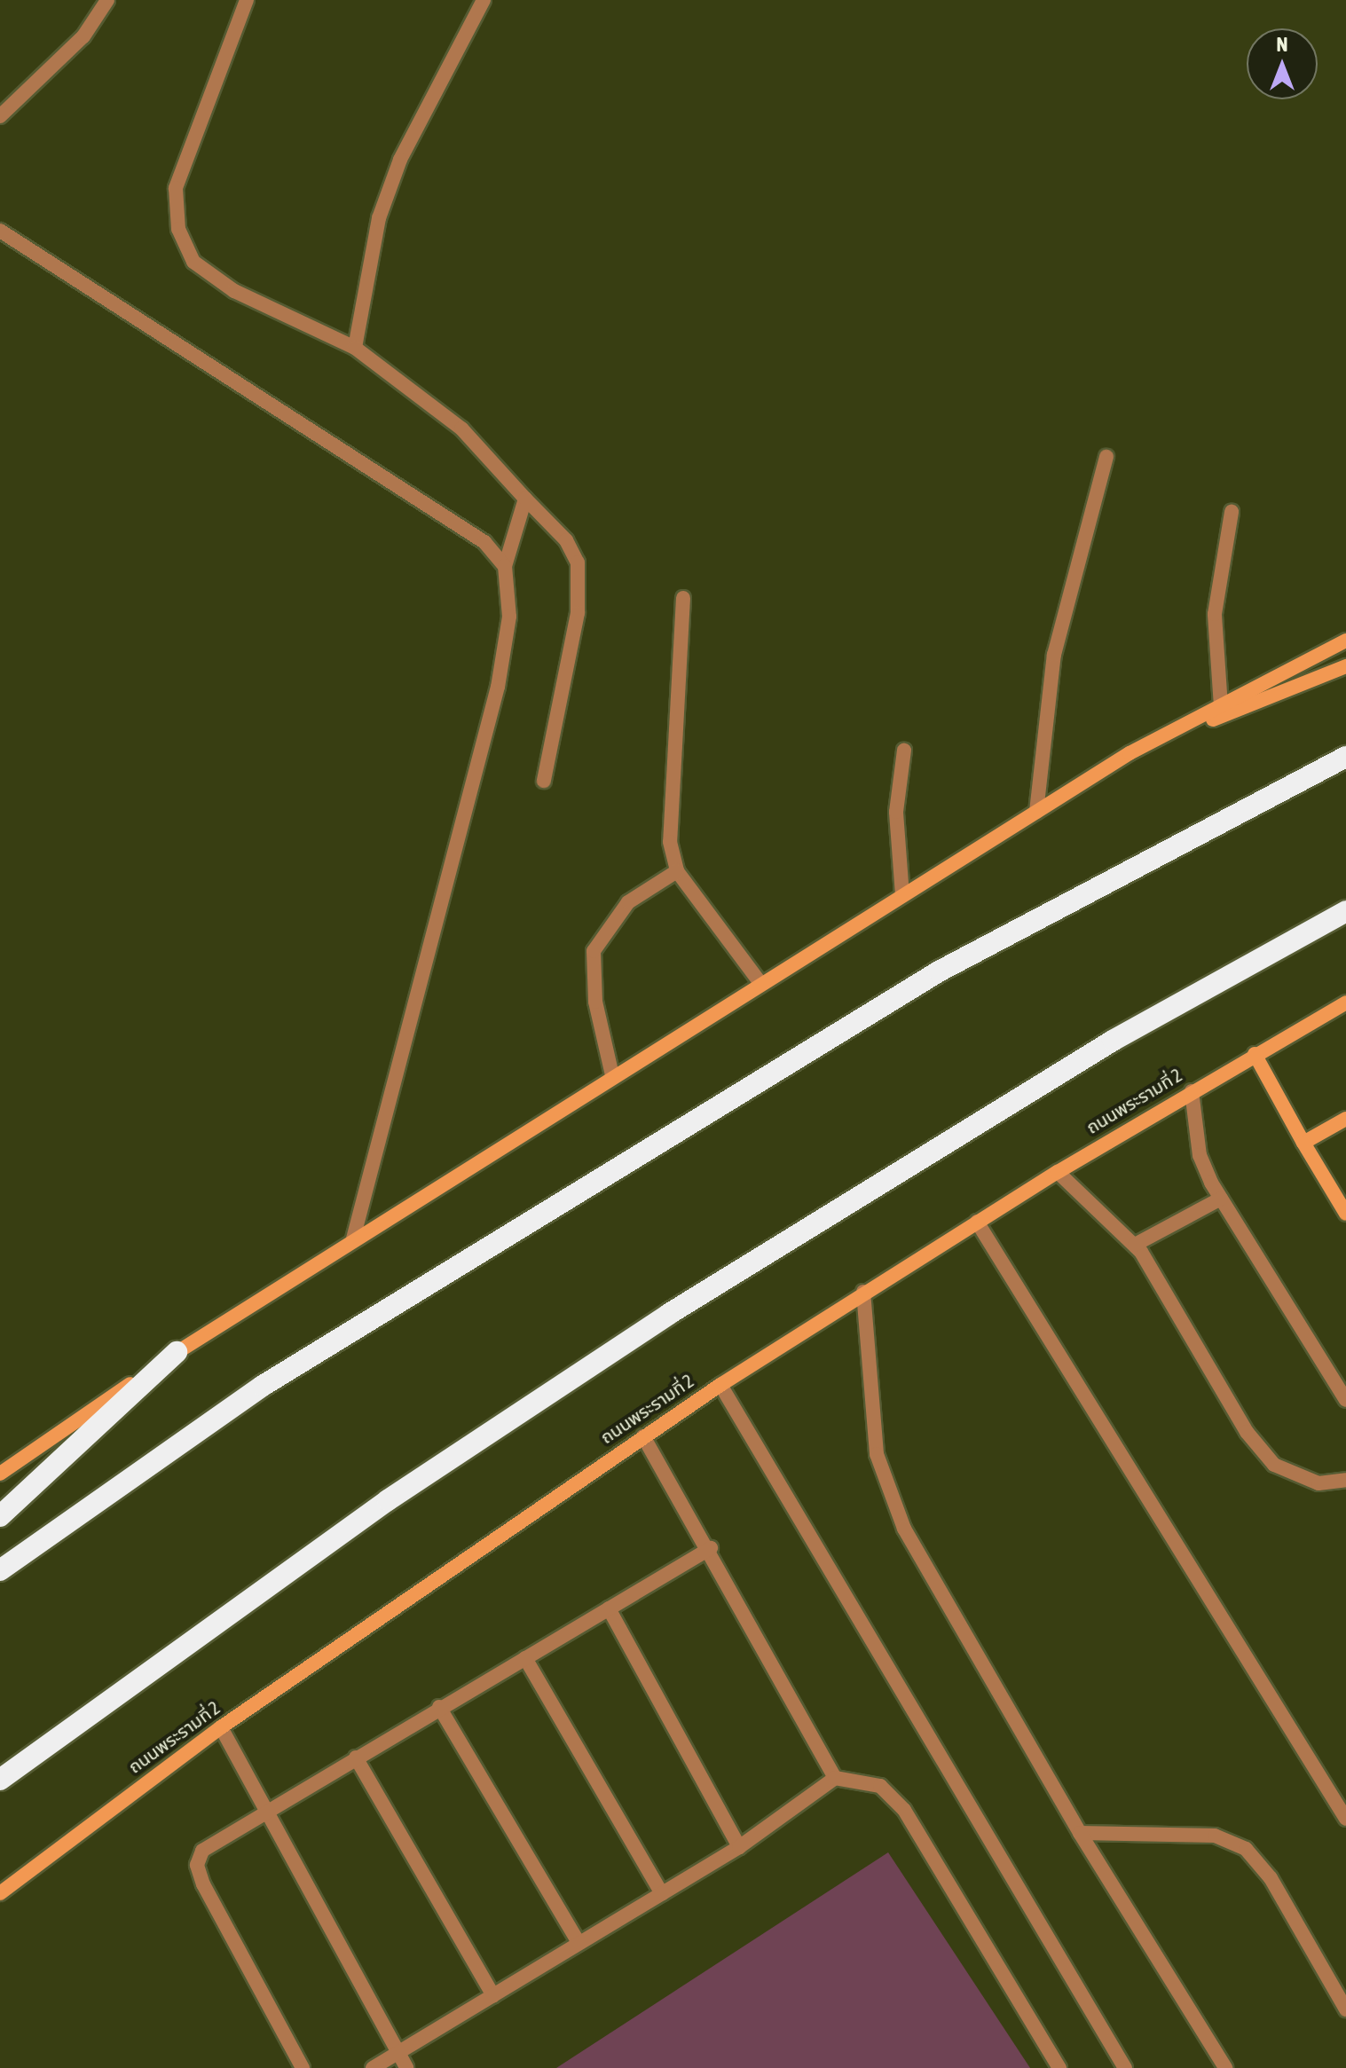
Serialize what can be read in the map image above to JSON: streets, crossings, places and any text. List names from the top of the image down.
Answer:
{
  "streets": {
    "main road": ["ถนนพระรามที่ 2"]
  },
  "north": "top"
}
